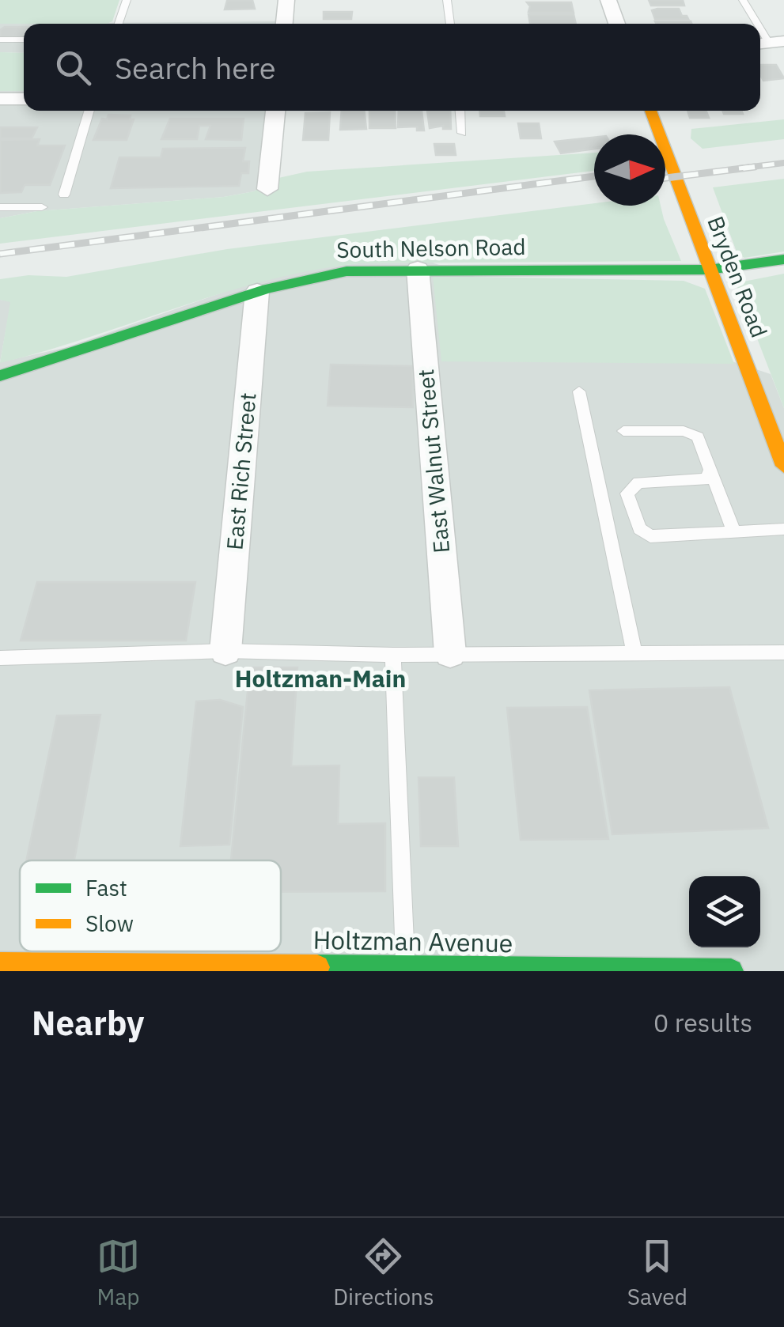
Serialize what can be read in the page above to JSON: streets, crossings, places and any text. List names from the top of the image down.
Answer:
{
  "streets": {
    "street": [
      "South Nelson Road",
      "Bryden Road",
      "East Walnut Street",
      "East Rich Street",
      "Holtzman Avenue"
    ]
  },
  "crossings": [
    ["South Nelson Road", "Bryden Road"],
    ["South Nelson Road", "East Walnut Street"],
    ["South Nelson Road", "East Rich Street"]
  ],
  "districts": ["Holtzman-Main"],
  "legend": ["Fast", "Slow"],
  "north": "right",
  "page": {
    "search": "Search here",
    "heading": ["Nearby", "0 results"],
    "nav": ["Map", "Directions", "Saved"]
  }
}
